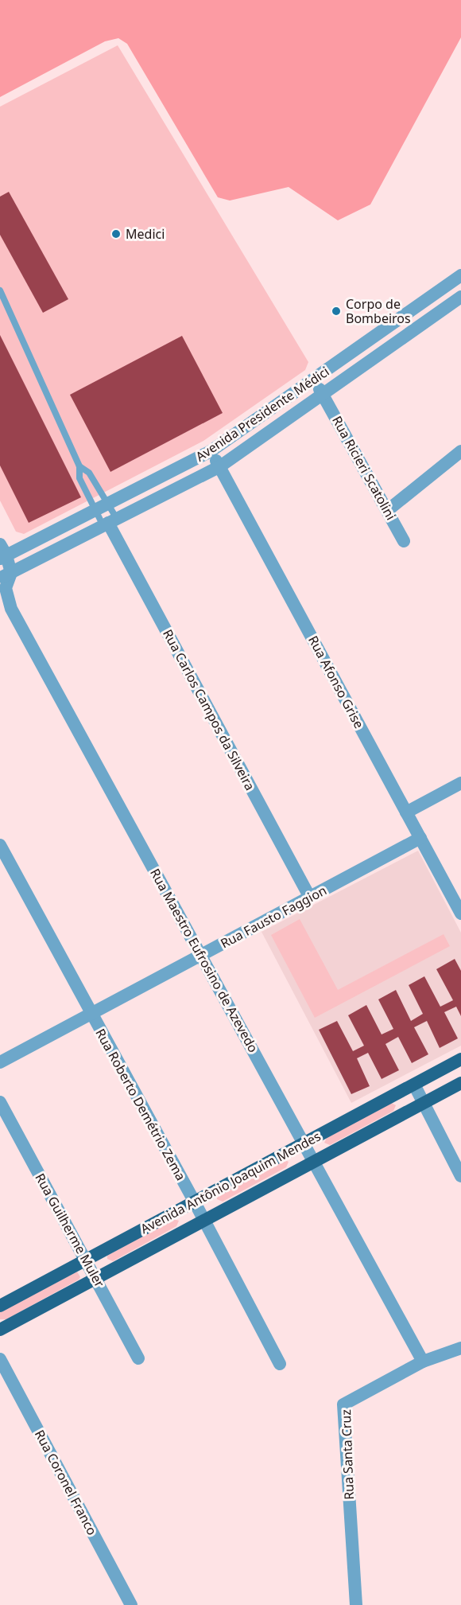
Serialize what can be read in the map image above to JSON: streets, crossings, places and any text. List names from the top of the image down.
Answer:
{
  "streets": {
    "main road": ["Avenida Antônio Joaquim Mendes"],
    "street": [
      "Avenida Presidente Médici",
      "Rua Ricieri Scatolini",
      "Rua Afonso Grise",
      "Rua Carlos Campos da Silveira",
      "Rua Fausto Faggion",
      "Rua Maestro Eufrosino de Azevedo",
      "Rua Roberto Demétrio Zema",
      "Rua Guilherme Muler",
      "Rua Santa Cruz",
      "Rua Coronel Franco"
    ]
  },
  "crossings": [
    ["Avenida Presidente Médici", "Rua Ricieri Scatolini"],
    ["Avenida Presidente Médici", "Rua Afonso Grise"],
    ["Avenida Presidente Médici", "Rua Carlos Campos da Silveira"],
    ["Avenida Presidente Médici", "Rua Maestro Eufrosino de Azevedo"],
    ["Rua Afonso Grise", "Rua Fausto Faggion"],
    ["Rua Carlos Campos da Silveira", "Rua Fausto Faggion"],
    ["Rua Fausto Faggion", "Rua Maestro Eufrosino de Azevedo"],
    ["Rua Fausto Faggion", "Rua Roberto Demétrio Zema"],
    ["Rua Maestro Eufrosino de Azevedo", "Avenida Antônio Joaquim Mendes"],
    ["Rua Maestro Eufrosino de Azevedo", "Rua Santa Cruz"],
    ["Rua Roberto Demétrio Zema", "Avenida Antônio Joaquim Mendes"],
    ["Avenida Antônio Joaquim Mendes", "Rua Guilherme Muler"]
  ],
  "places": ["Medici", "Corpo de Bombeiros"]
}
